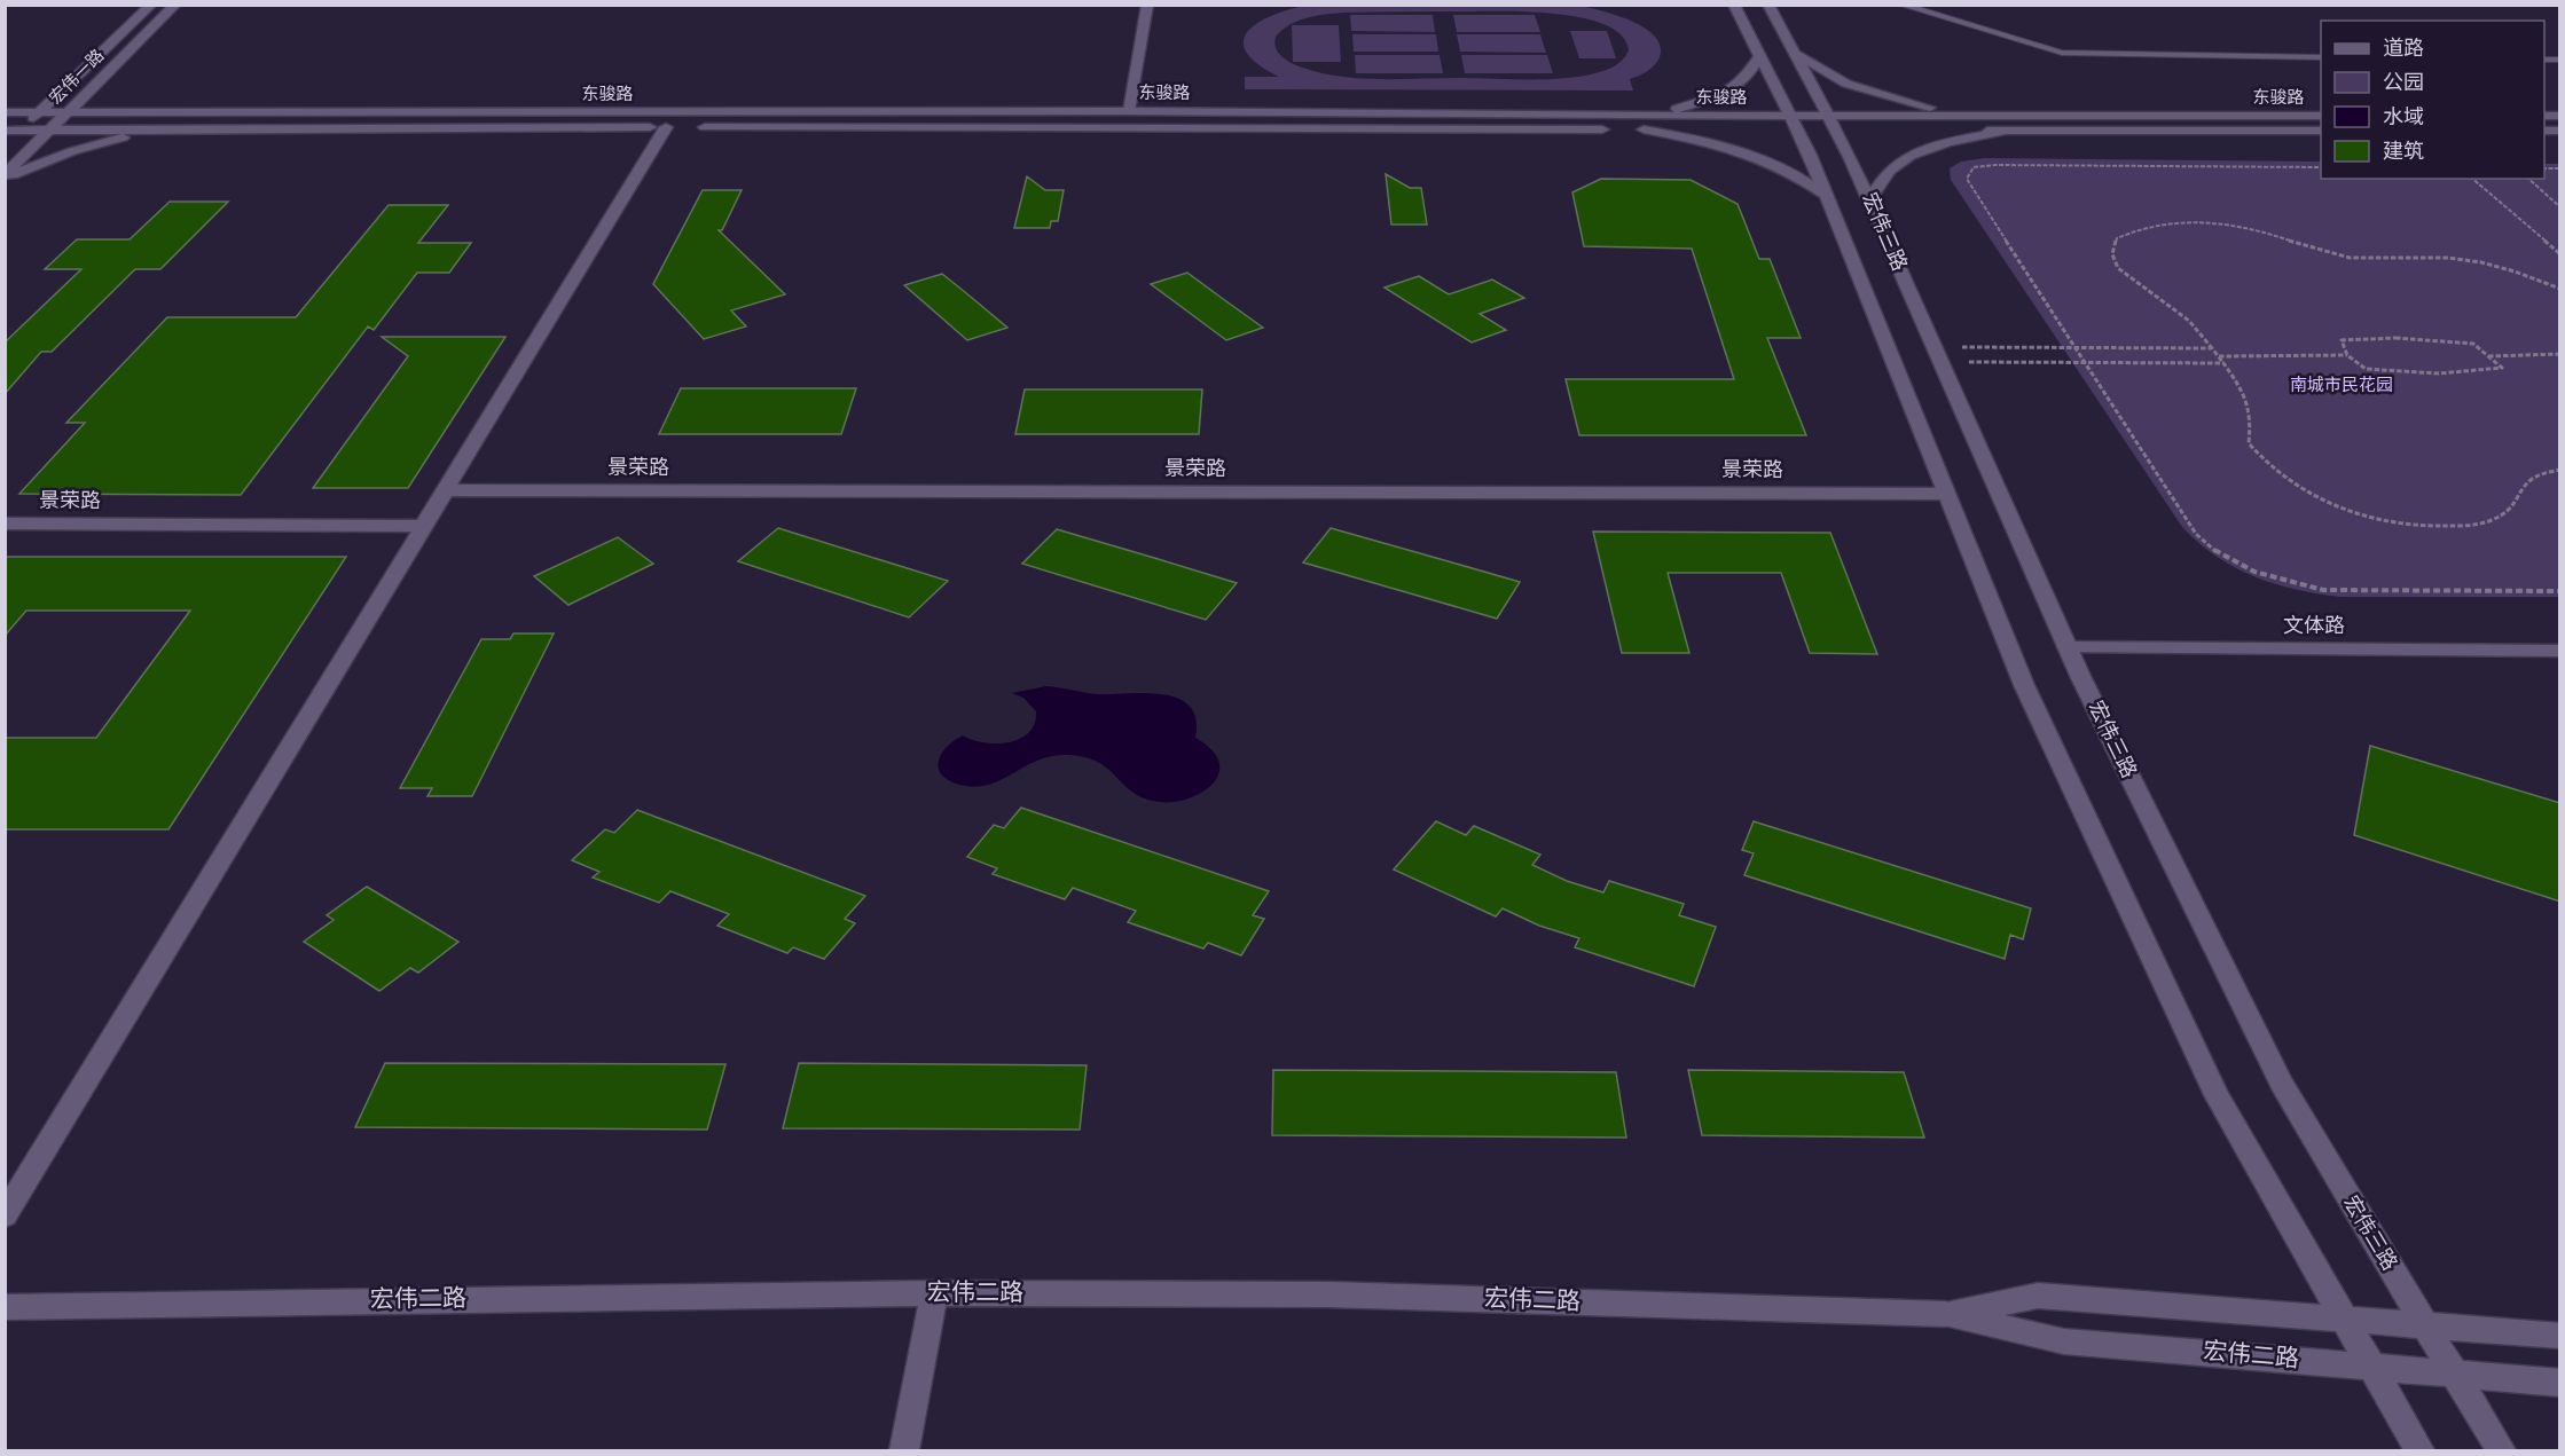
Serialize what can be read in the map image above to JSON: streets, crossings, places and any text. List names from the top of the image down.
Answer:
{
  "streets": {
    "street": [
      "宏伟一路",
      "东骏路",
      "宏伟三路",
      "景荣路",
      "文体路",
      "宏伟二路"
    ]
  },
  "crossings": [
    ["宏伟一路", "东骏路"],
    ["东骏路", "宏伟三路"],
    ["宏伟三路", "景荣路"],
    ["宏伟三路", "文体路"],
    ["宏伟三路", "宏伟二路"]
  ],
  "parks": ["南城市民花园"],
  "legend": [
    "道路",
    "公园",
    "水域",
    "建筑"
  ]
}
